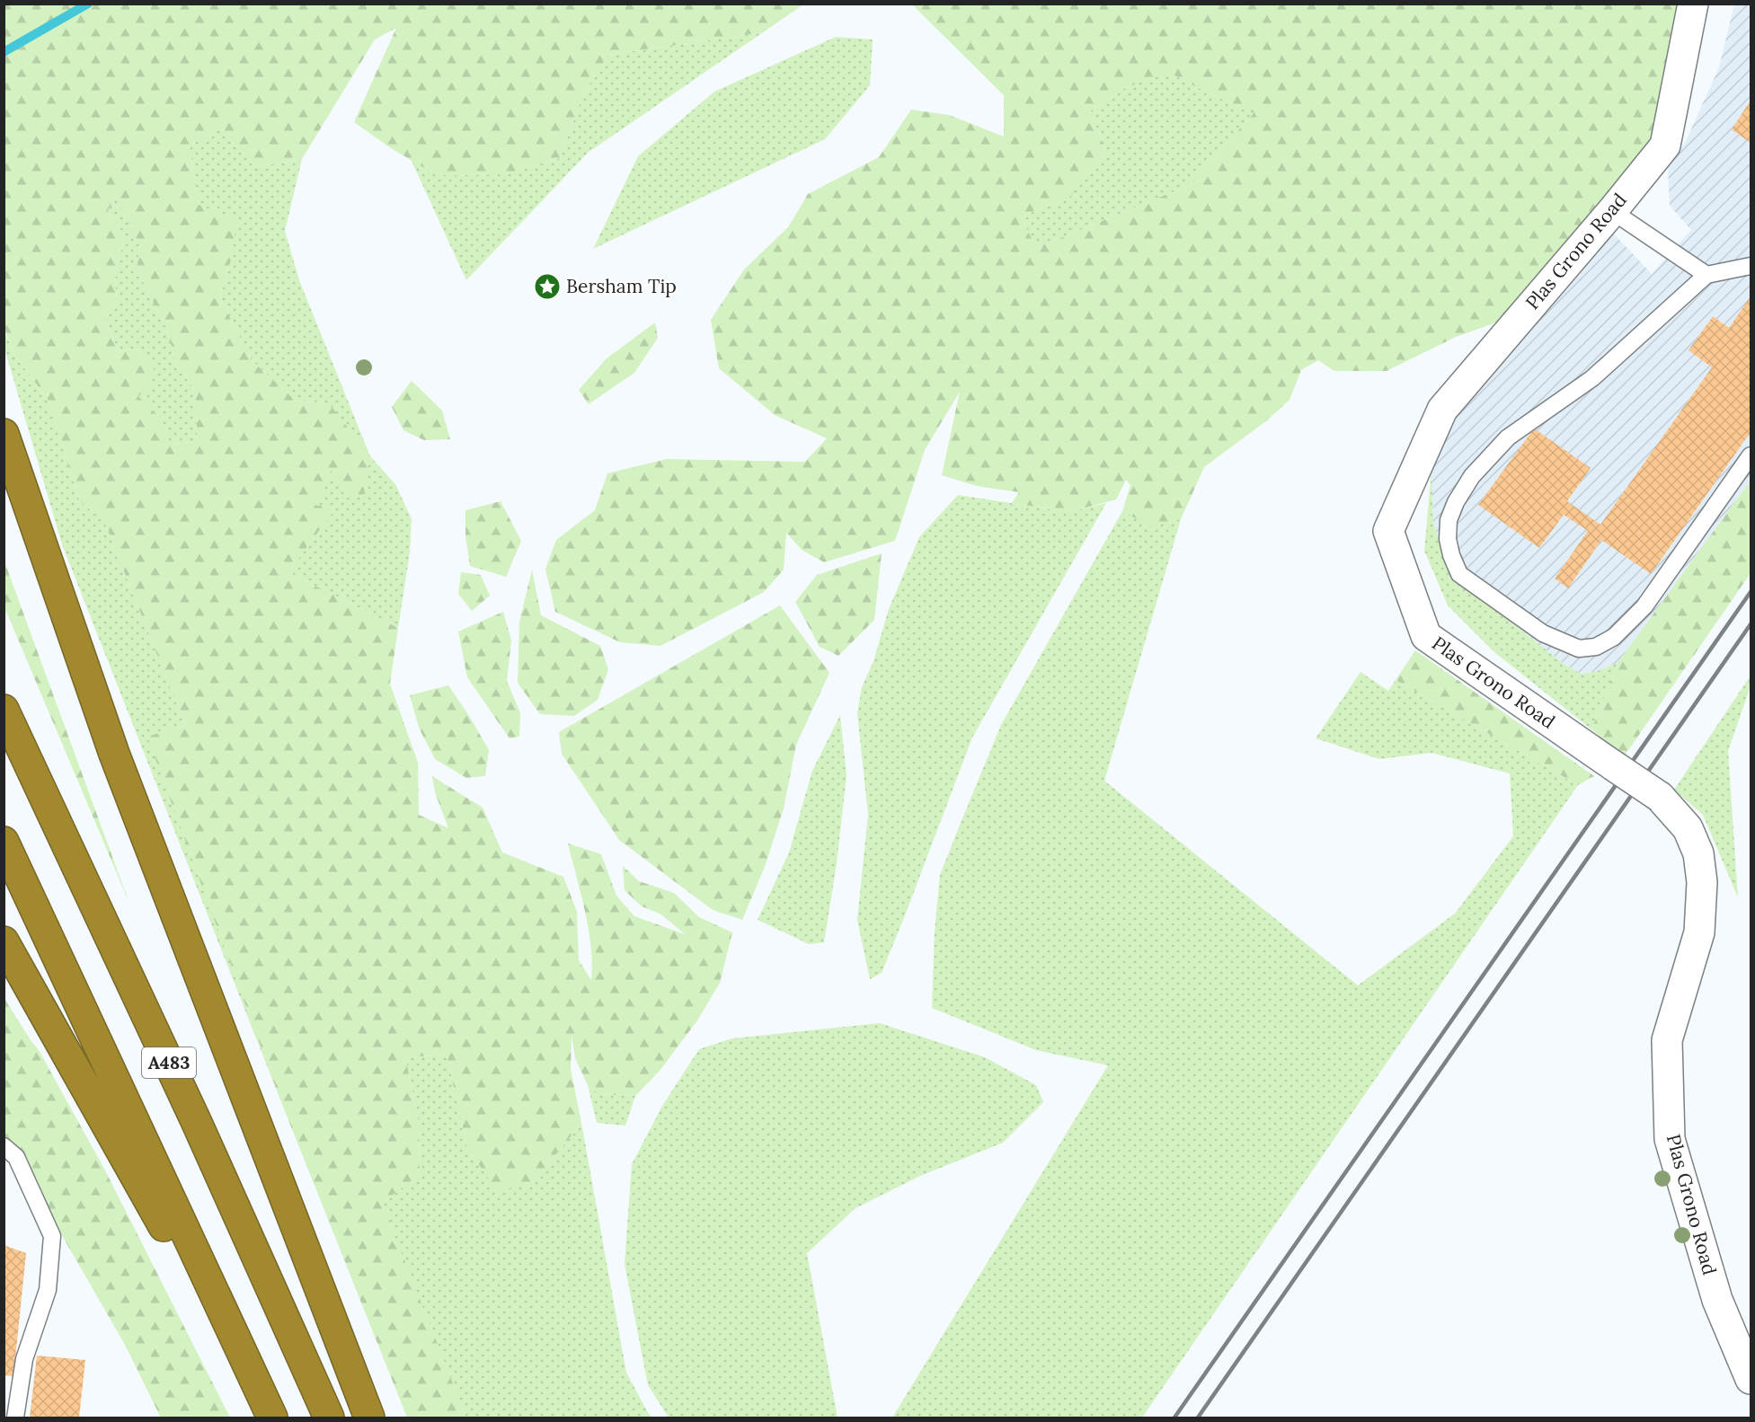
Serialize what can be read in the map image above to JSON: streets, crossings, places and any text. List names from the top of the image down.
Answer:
{
  "streets": {
    "highway": ["A483"],
    "street": ["Plas Grono Road"]
  },
  "places": {
    "place": ["Bersham Tip"]
  }
}
